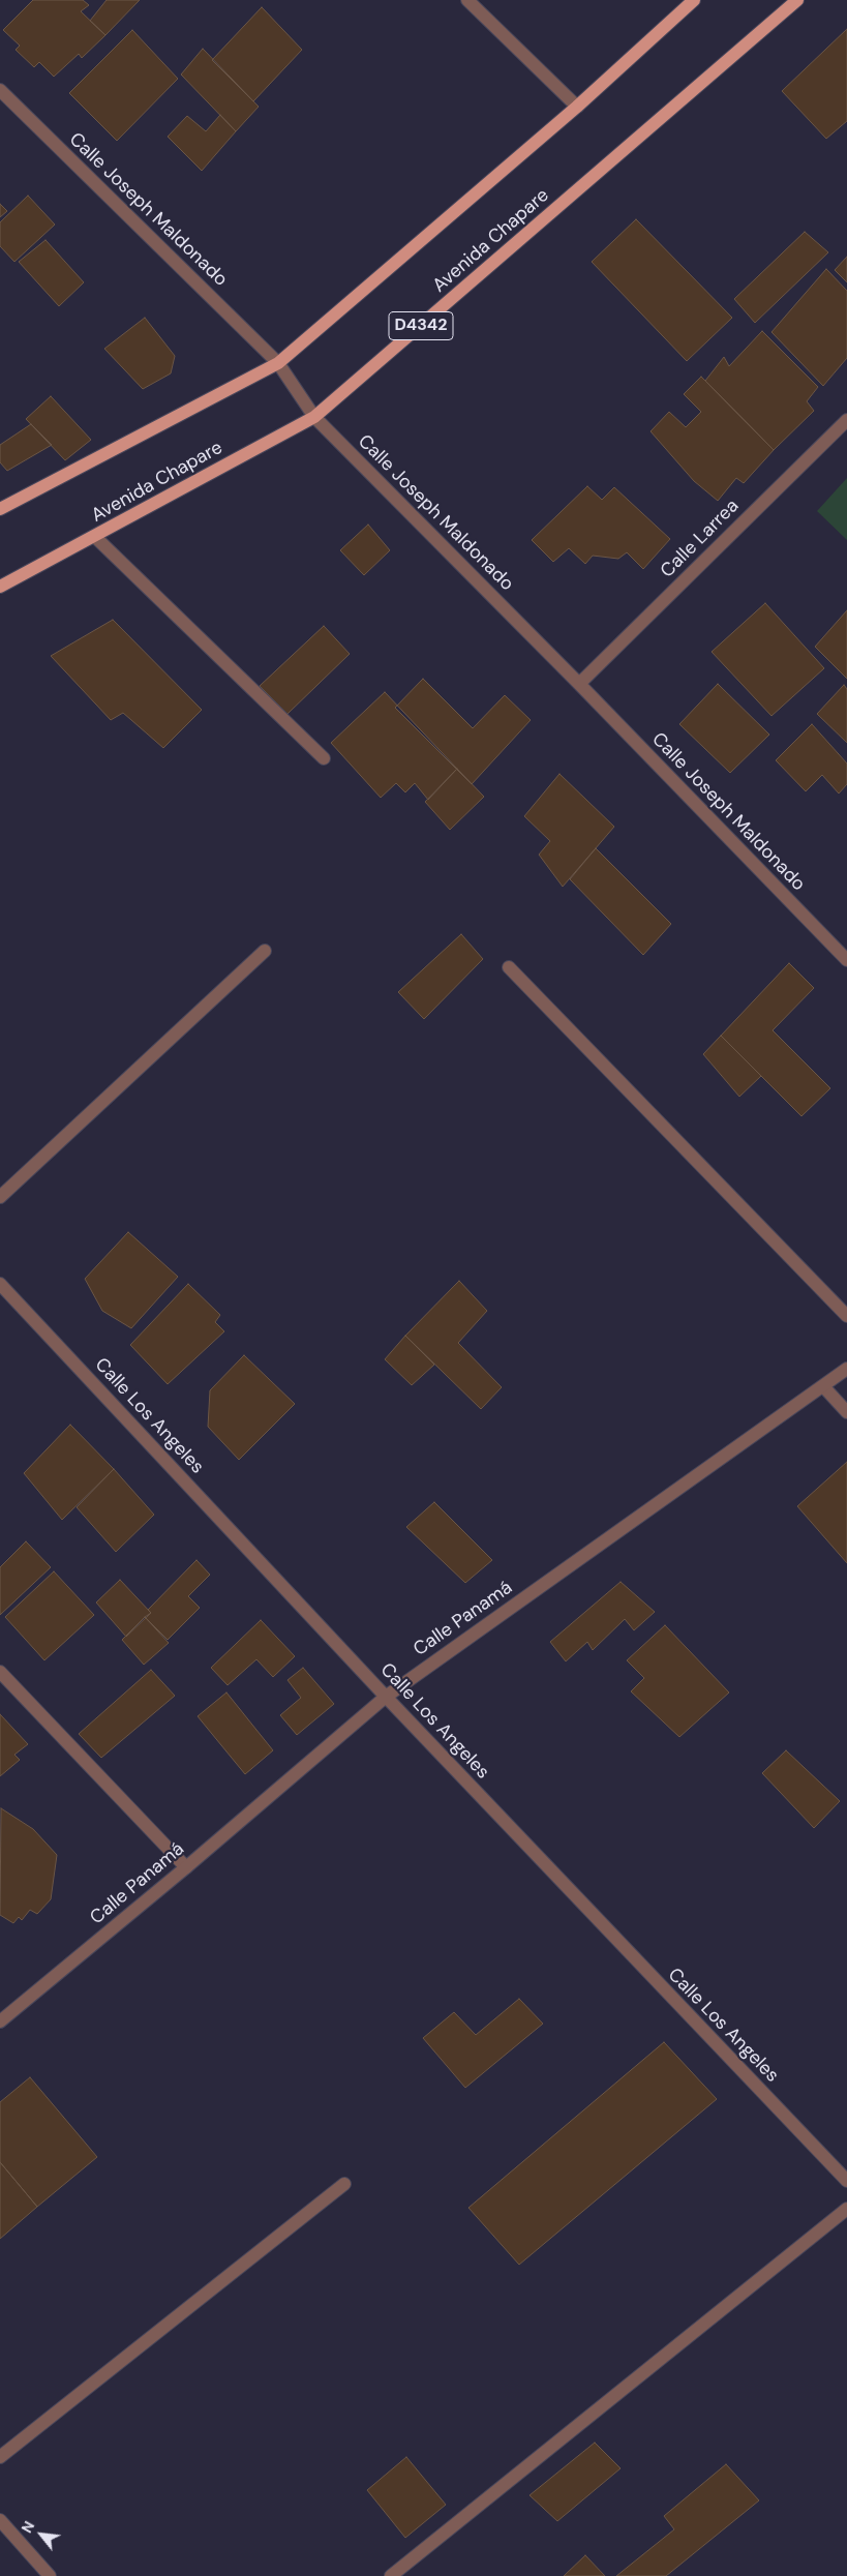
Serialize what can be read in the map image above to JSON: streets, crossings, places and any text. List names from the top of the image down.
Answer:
{
  "streets": {
    "main road": ["Avenida Chapare", "D4342"],
    "street": [
      "Calle Joseph Maldonado",
      "Calle Larrea",
      "Calle Los Angeles",
      "Calle Panamá"
    ]
  },
  "crossings": [
    ["Calle Joseph Maldonado", "Avenida Chapare"],
    ["Calle Joseph Maldonado", "Calle Larrea"],
    ["Calle Los Angeles", "Calle Panamá"]
  ],
  "north": "top left"
}
